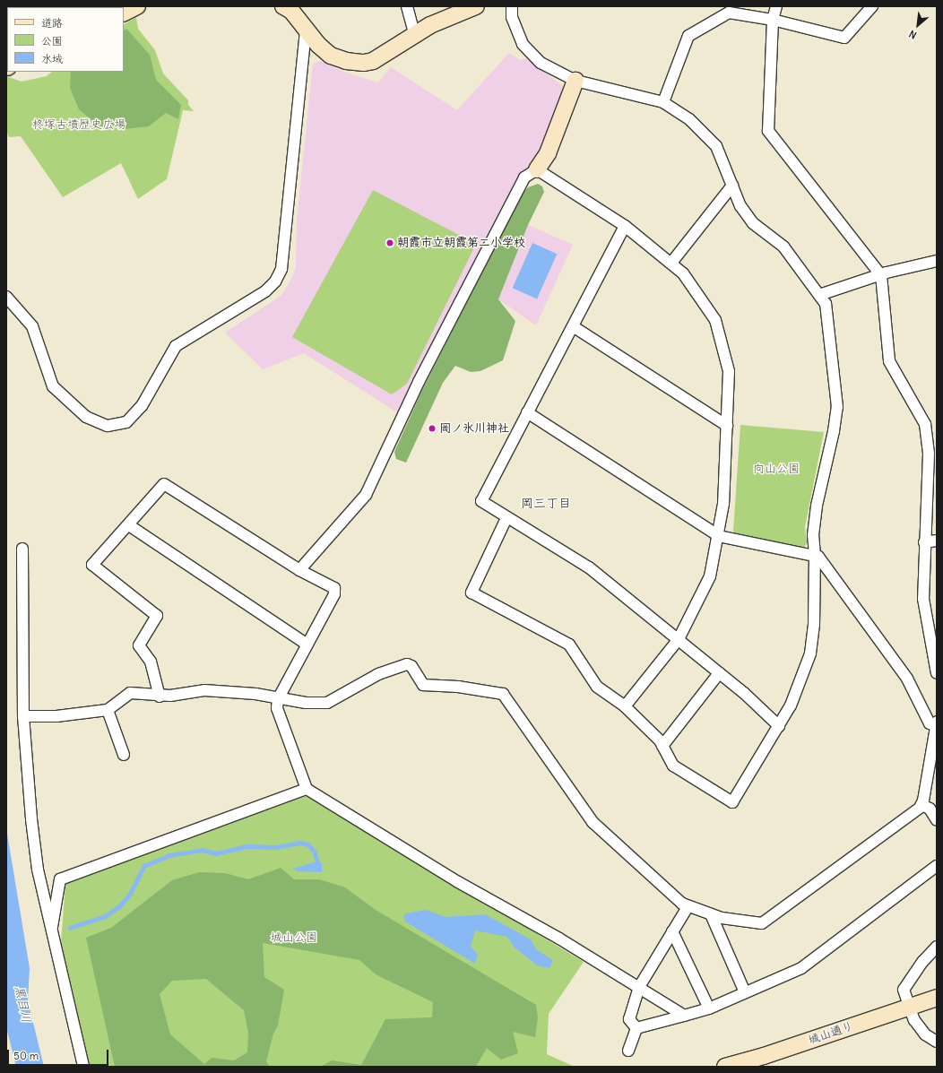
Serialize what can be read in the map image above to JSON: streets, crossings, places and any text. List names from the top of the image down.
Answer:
{
  "streets": {
    "street": ["城山通り"]
  },
  "districts": ["岡三丁目"],
  "water": ["黒目川"],
  "parks": ["柊塚古墳歴史広場", "向山公園", "城山公園"],
  "places": ["朝霞市立朝霞第二小学校", "岡ノ氷川神社"],
  "legend": ["道路", "公園", "水域"],
  "scale_bar": "50 m",
  "north": "bottom left"
}
